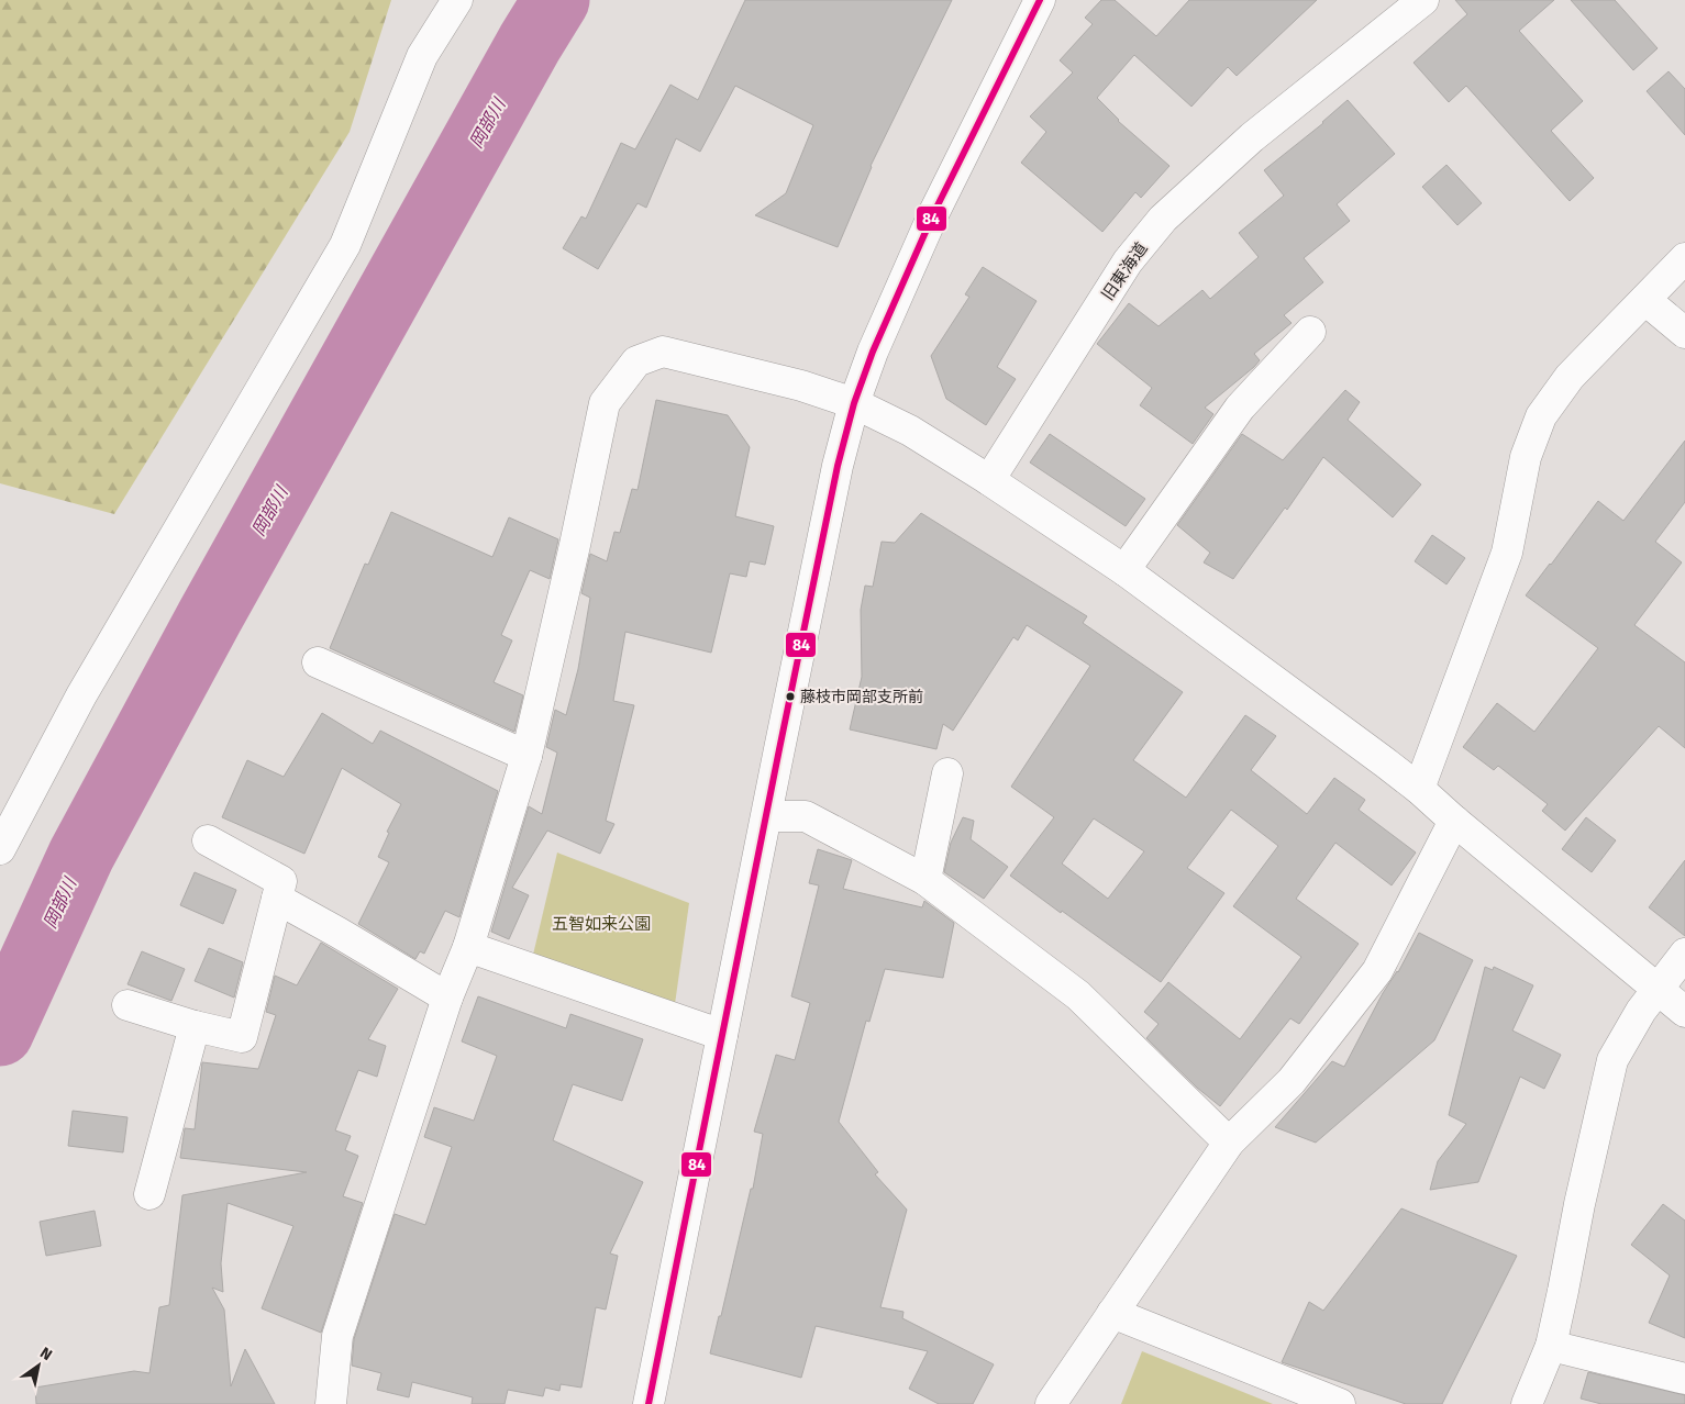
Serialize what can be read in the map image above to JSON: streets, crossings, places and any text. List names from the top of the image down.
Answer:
{
  "streets": {
    "street": ["旧東海道"]
  },
  "water": ["岡部川"],
  "parks": ["五智如来公園"],
  "places": ["藤枝市岡部支所前"],
  "lines": ["transit line 84"],
  "north": "top right"
}
